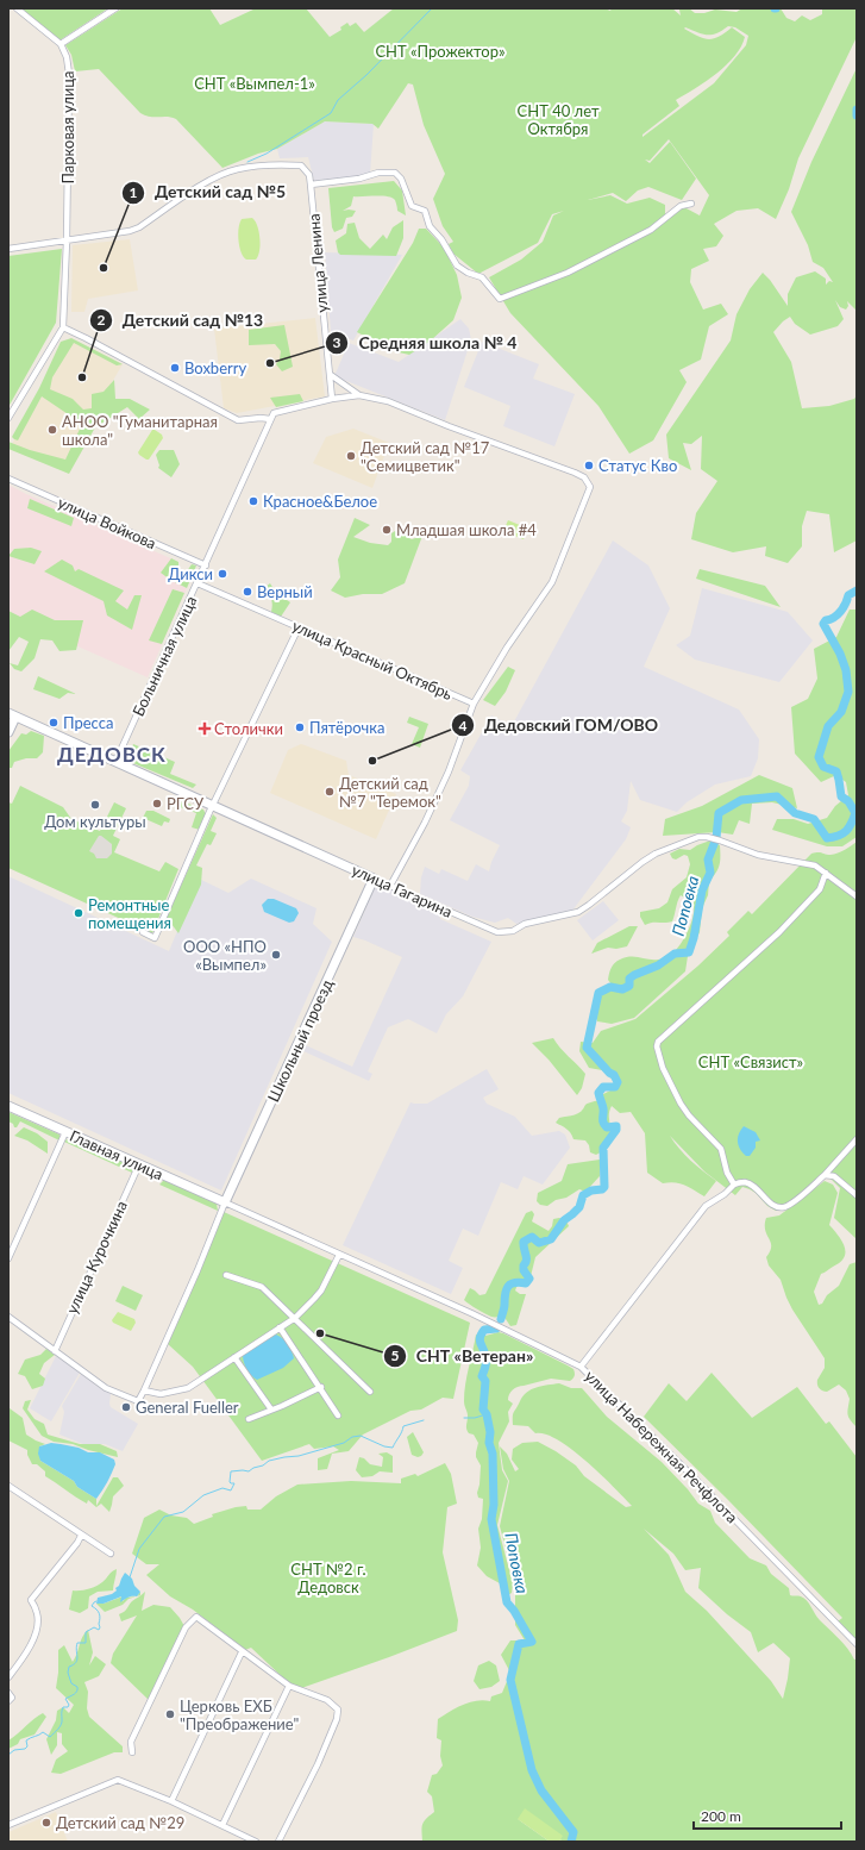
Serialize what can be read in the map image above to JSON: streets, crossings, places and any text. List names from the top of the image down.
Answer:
{
  "streets": {
    "street": [
      "Парковая улица",
      "улица Ленина",
      "улица Войкова",
      "Больничная улица",
      "улица Красный Октябрь",
      "улица Гагарина",
      "Школьный проезд",
      "Главная улица",
      "улица Курочкина",
      "улица Набережная Речфлота"
    ]
  },
  "crossings": [
    ["улица Войкова", "Больничная улица"],
    ["Больничная улица", "улица Красный Октябрь"],
    ["Больничная улица", "улица Гагарина"],
    ["улица Гагарина", "Школьный проезд"],
    ["Школьный проезд", "Главная улица"],
    ["Школьный проезд", "улица Набережная Речфлота"],
    ["Главная улица", "улица Курочкина"],
    ["Главная улица", "улица Набережная Речфлота"]
  ],
  "districts": ["ДЕДОВСК"],
  "water": ["Поповка"],
  "parks": [
    "СНТ «Прожектор»",
    "СНТ «Вымпел-1»",
    "СНТ 40 лет Октября",
    "СНТ «Связист»",
    "СНТ №2 г. Дедовск"
  ],
  "places": {
    "other": [
      "Детский сад №5",
      "Средняя школа № 4",
      "Boxberry",
      "Детский сад №13",
      "АНОО \"Гуманитарная школа\"",
      "Детский сад №17 \"Семицветик\"",
      "Статус Кво",
      "Красное&Белое",
      "Младшая школа #4",
      "Дикси",
      "Верный",
      "Пресса",
      "Пятёрочка",
      "Дедовский ГОМ/ОВО",
      "Детский сад №7 \"Теремок\"",
      "РГСУ",
      "Дом культуры",
      "Ремонтные помещения",
      "ООО «НПО «Вымпел»",
      "СНТ «Ветеран»",
      "General Fueller",
      "Церковь ЕХБ \"Преображение\"",
      "Детский сад №29"
    ],
    "health": ["Столички"]
  },
  "scale_bar": "200 m"
}
